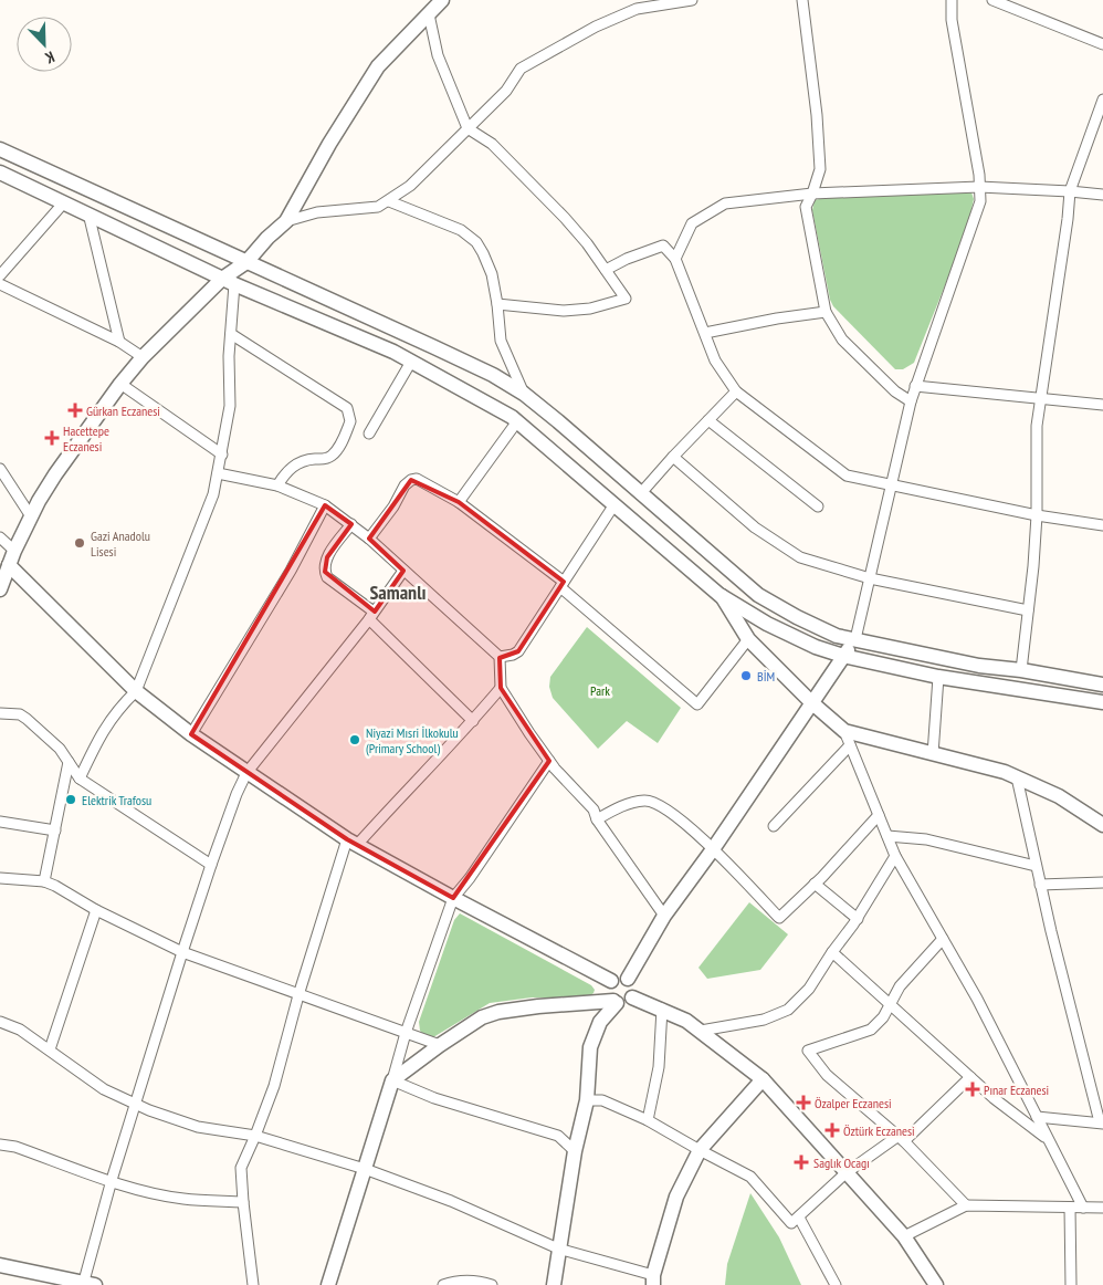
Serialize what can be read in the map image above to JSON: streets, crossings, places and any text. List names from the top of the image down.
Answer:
{
  "districts": ["Samanlı"],
  "parks": ["Park"],
  "places": {
    "health": [
      "Gürkan Eczanesi",
      "Hacettepe Eczanesi",
      "Pınar Eczanesi",
      "Özalper Eczanesi",
      "Öztürk Eczanesi",
      "Saglık Ocagı"
    ],
    "other": [
      "Gazi Anadolu Lisesi",
      "BİM",
      "Niyazi Mısri İlkokulu (Primary School)",
      "Elektrik Trafosu"
    ]
  },
  "north": "bottom right"
}
